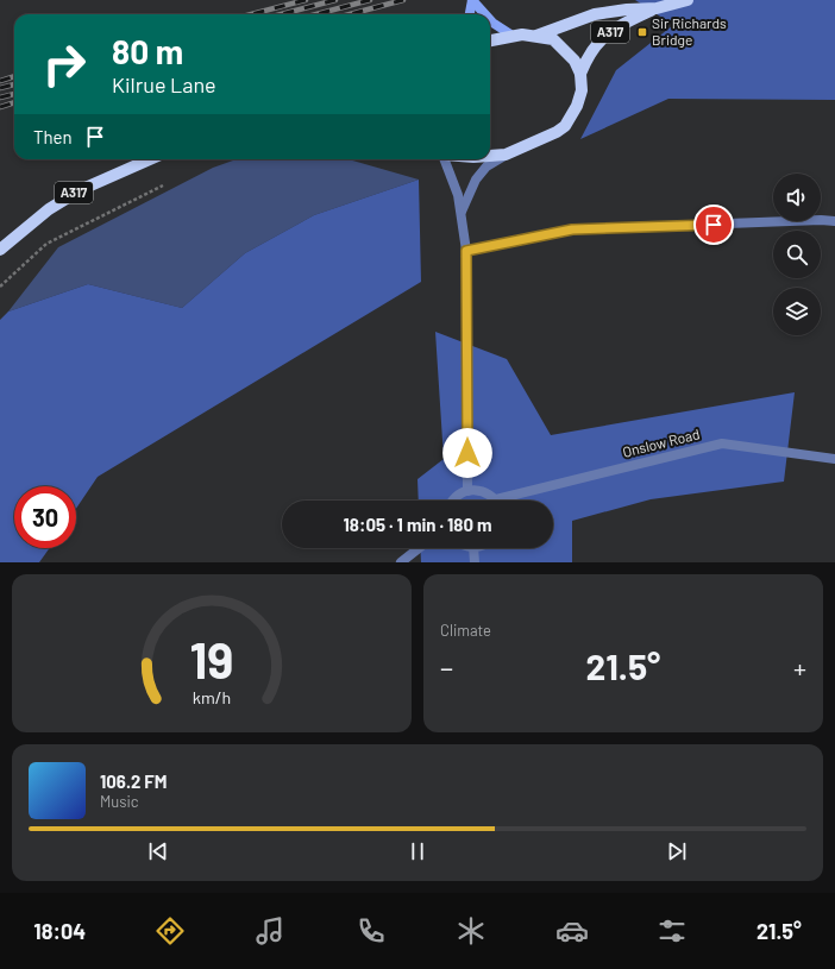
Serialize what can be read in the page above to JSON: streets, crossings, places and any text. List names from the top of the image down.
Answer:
{
  "streets": {
    "main road": ["A317"],
    "street": ["Onslow Road"]
  },
  "places": {
    "transit": ["Sir Richards Bridge"]
  },
  "page": {
    "turn": ["80 m", "Kilrue Lane"],
    "then": "Then",
    "limit": "30",
    "trip": "18:05 · 1 min · 180 m",
    "tile": "Climate",
    "heat": ["−", "21.5°", "+"],
    "song": ["106.2 FM", "Music"],
    "tabs": ["18:04", "21.5°"],
    "gauge": ["19", "km/h"]
  }
}
